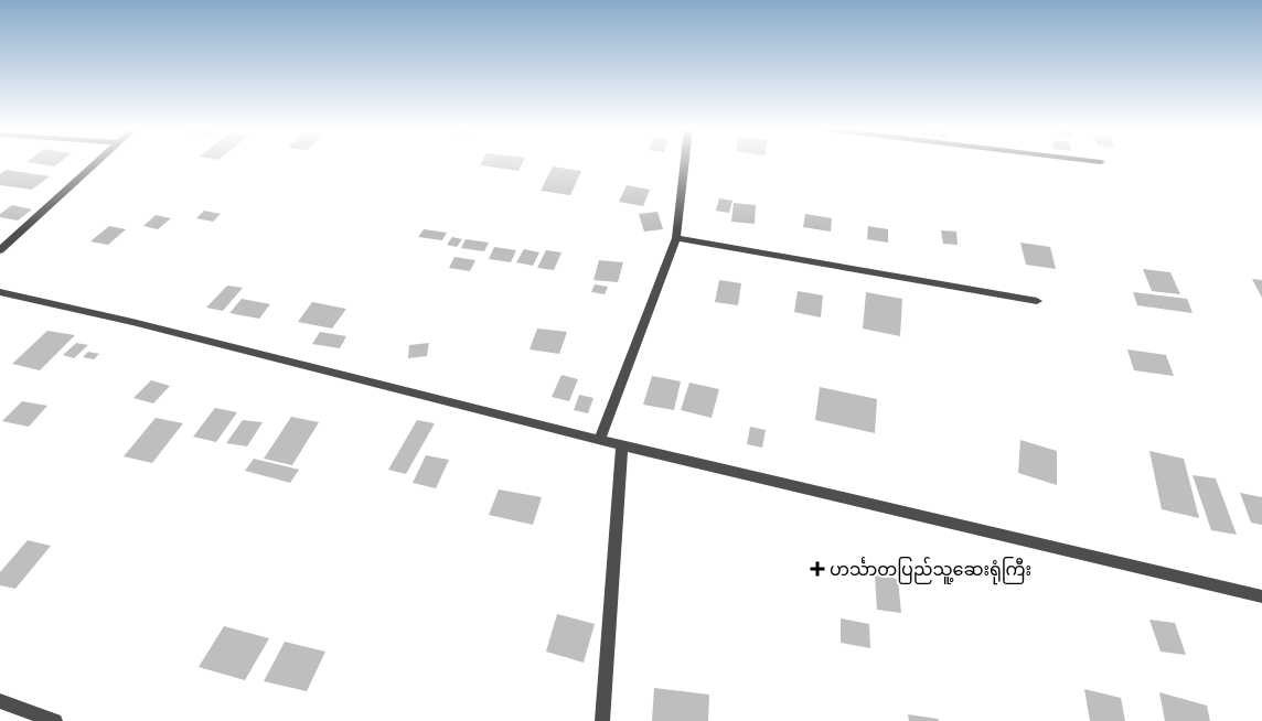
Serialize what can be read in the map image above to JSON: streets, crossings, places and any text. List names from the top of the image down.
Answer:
{
  "places": {
    "health": ["ဟင်္သာတပြည်သူ့ဆေးရုံကြီး"]
  }
}
